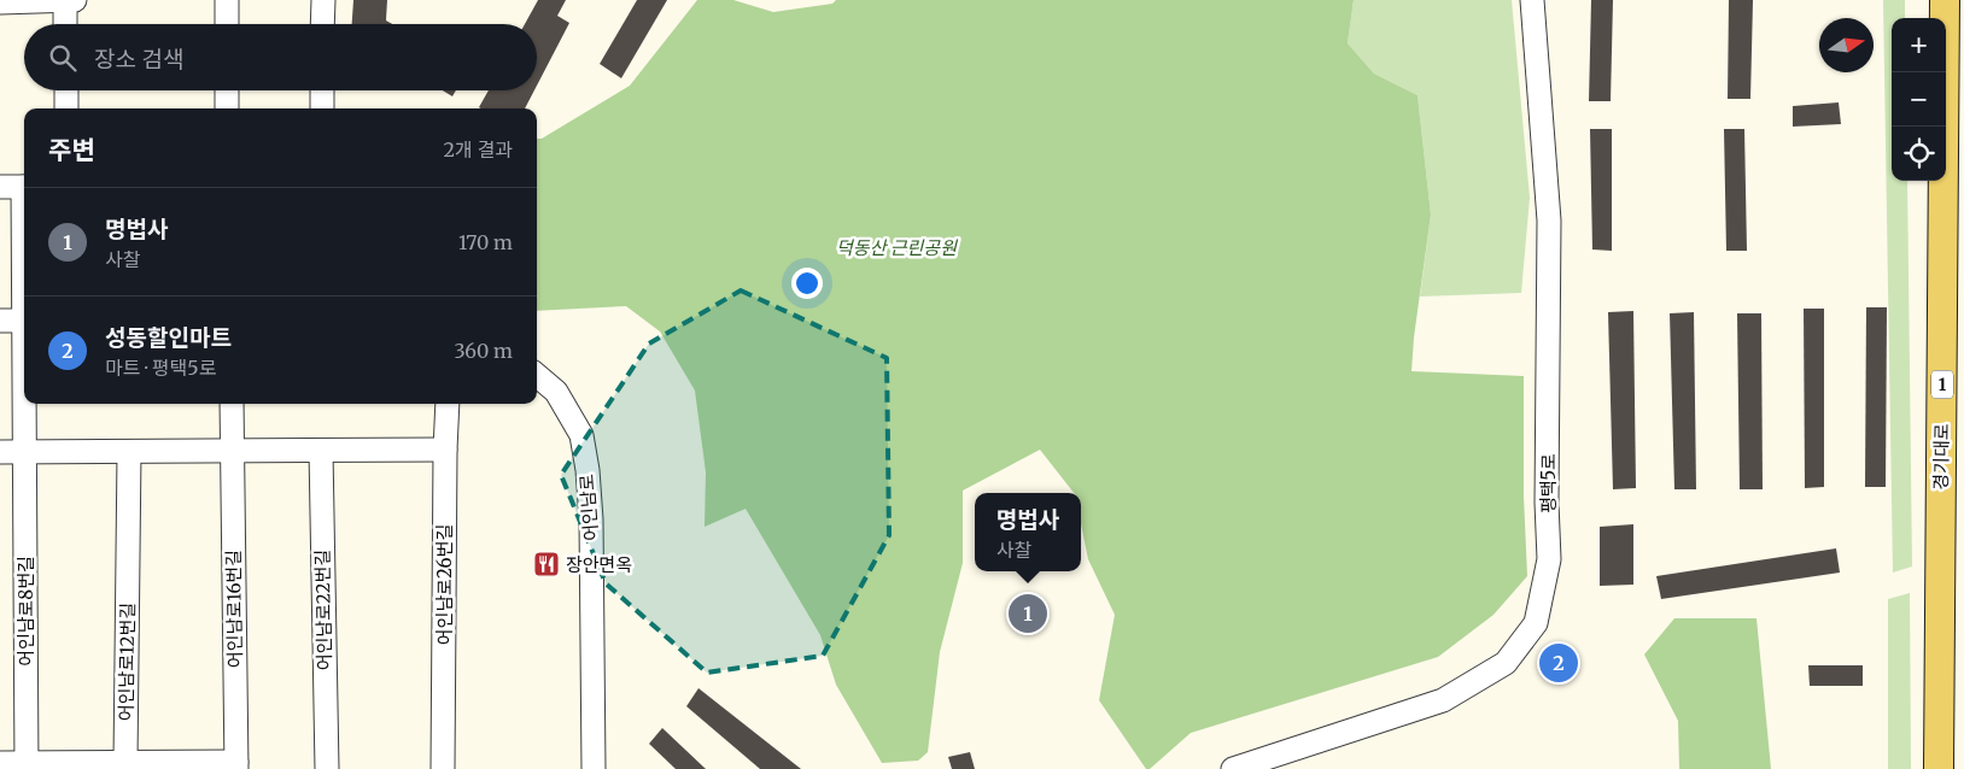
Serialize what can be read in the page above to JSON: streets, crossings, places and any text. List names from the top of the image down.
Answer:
{
  "streets": {
    "main road": ["1", "경기대로"],
    "street": [
      "평택5로",
      "어인남로",
      "어인남로26번길",
      "어인남로16번길",
      "어인남로22번길",
      "어인남로8번길",
      "어인남로12번길"
    ]
  },
  "parks": ["덕동산 근린공원"],
  "places": {
    "restaurant": ["장안면옥"]
  },
  "north": "right",
  "page": {
    "map_buttons": ["+", "−"],
    "search": "장소 검색",
    "heading": ["주변", "2개 결과"],
    "list": [
      {
        "mark": "1",
        "name": "명법사",
        "note": "사찰",
        "value": "170 m"
      },
      {
        "mark": "2",
        "name": "성동할인마트",
        "note": "마트 · 평택5로",
        "value": "360 m"
      }
    ],
    "popup": ["명법사", "사찰"],
    "pins": ["1", "2"]
  }
}
